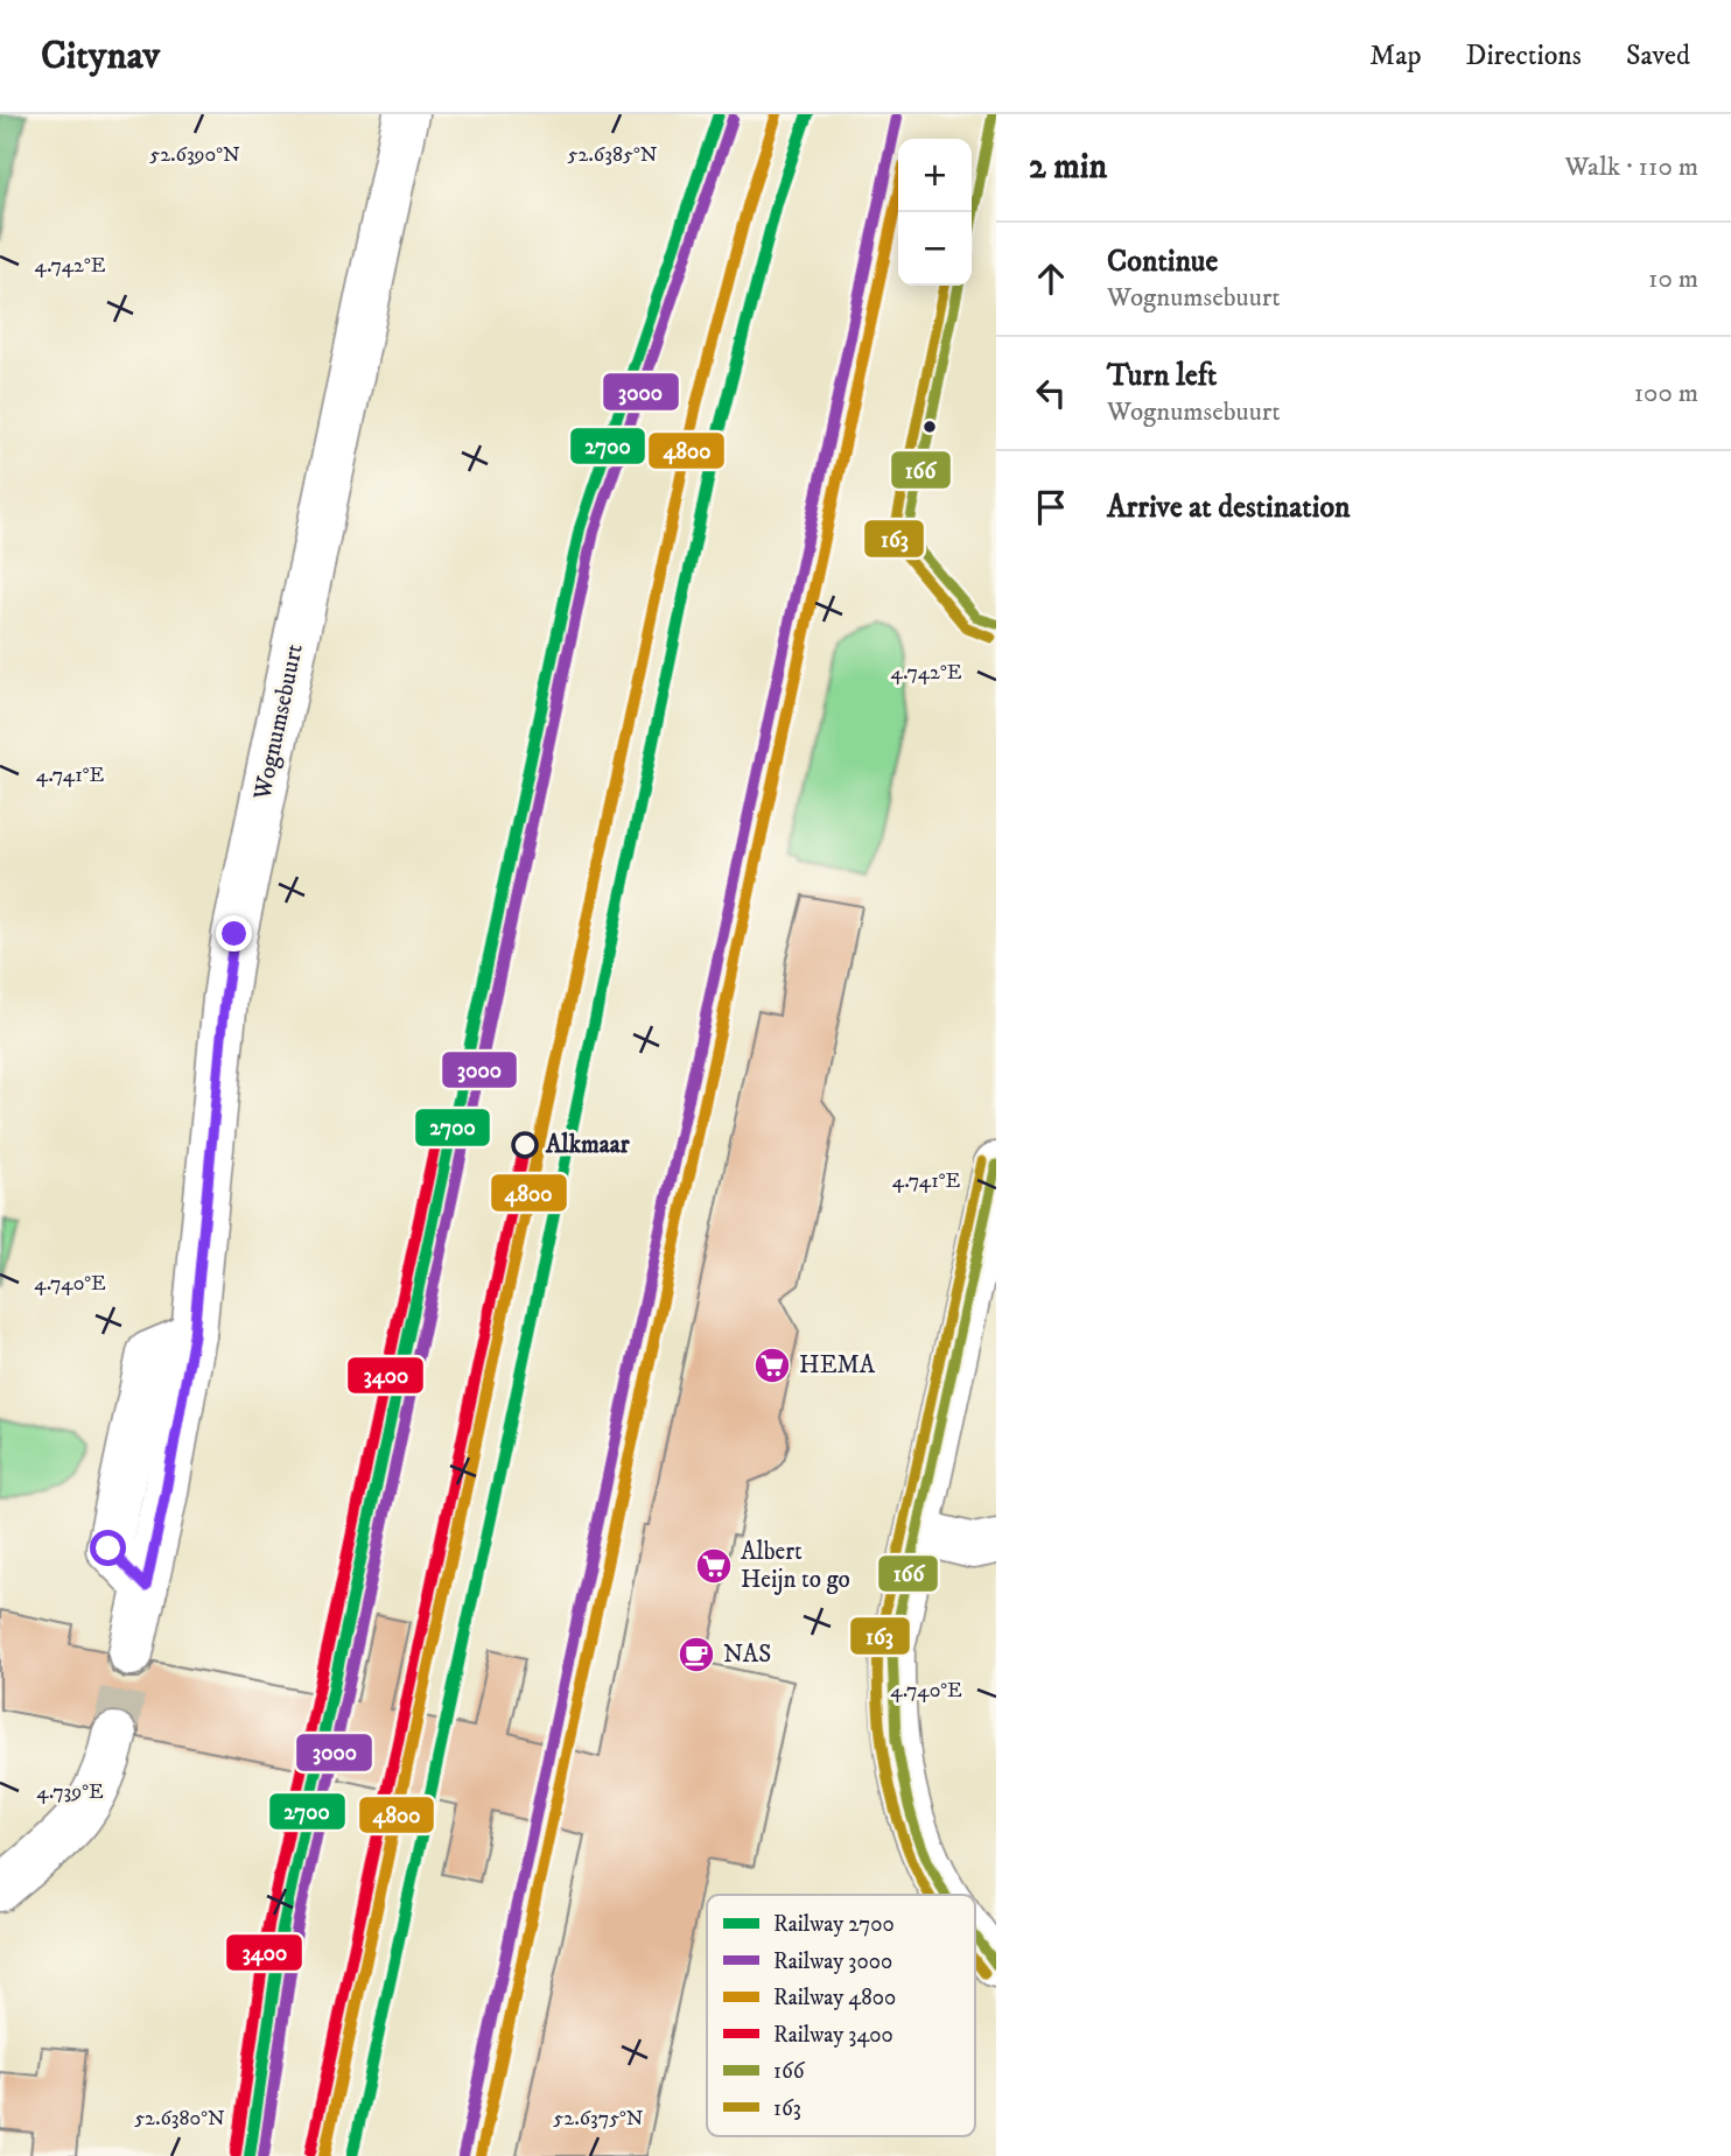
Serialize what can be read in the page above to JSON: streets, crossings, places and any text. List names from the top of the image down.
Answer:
{
  "streets": {
    "street": ["Wognumsebuurt"]
  },
  "places": {
    "other": ["Alkmaar"],
    "supermarket": ["HEMA", "Albert Heijn to go"],
    "cafe": ["NAS"]
  },
  "lines": [
    "rail line 2700",
    "rail line 4800",
    "transit line 166",
    "rail line 3000",
    "transit line 163",
    "rail line 3400"
  ],
  "legend": [
    "Railway 2700",
    "Railway 3000",
    "Railway 4800",
    "Railway 3400",
    "166",
    "163"
  ],
  "page": {
    "header": "Citynav",
    "nav": ["Map", "Directions", "Saved"],
    "heading": ["2 min", "Walk · 110 m"],
    "map_buttons": ["+", "−"],
    "list": [
      ["Continue", "Wognumsebuurt", "10 m"],
      ["Turn left", "Wognumsebuurt", "100 m"],
      "Arrive at destination"
    ]
  },
  "coordinates": [
    "52.6390°N",
    "52.6385°N",
    "4.742°E",
    "4.741°E",
    "4.740°E",
    "4.739°E",
    "52.6380°N",
    "52.6375°N"
  ]
}
